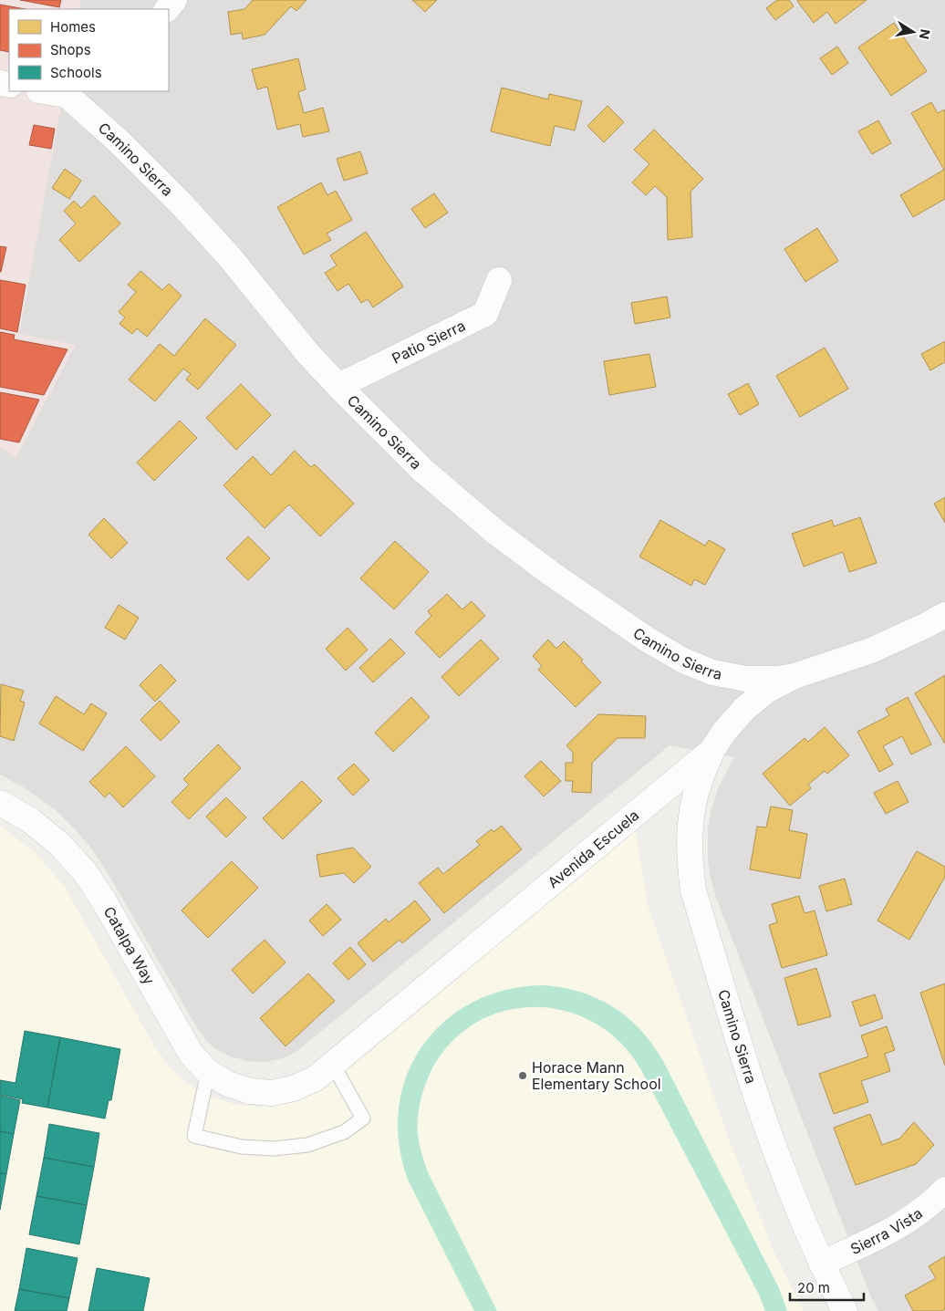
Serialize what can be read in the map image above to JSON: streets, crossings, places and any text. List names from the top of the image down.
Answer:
{
  "streets": {
    "street": [
      "Camino Sierra",
      "Patio Sierra",
      "Avenida Escuela",
      "Catalpa Way",
      "Sierra Vista"
    ]
  },
  "crossings": [
    ["Camino Sierra", "Patio Sierra"],
    ["Camino Sierra", "Avenida Escuela"],
    ["Camino Sierra", "Sierra Vista"],
    ["Avenida Escuela", "Catalpa Way"]
  ],
  "places": ["Horace Mann Elementary School"],
  "legend": ["Homes", "Shops", "Schools"],
  "scale_bar": "20 m",
  "north": "right"
}
